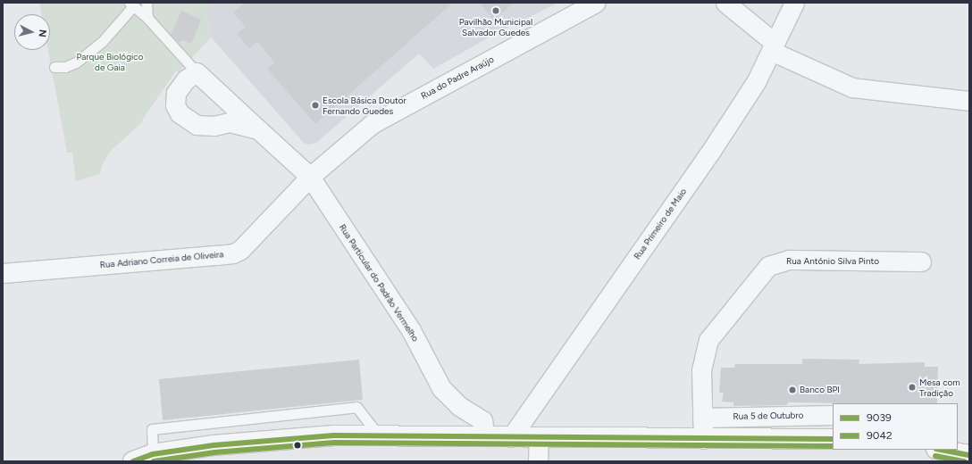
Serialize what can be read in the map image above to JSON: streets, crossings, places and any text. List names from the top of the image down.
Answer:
{
  "streets": {
    "street": [
      "Rua do Padre Araújo",
      "Rua Primeiro de Maio",
      "Rua Adriano Correia de Oliveira",
      "Rua António Silva Pinto",
      "Rua Particular do Padrão Vermelho",
      "Rua 5 de Outubro"
    ]
  },
  "crossings": [
    ["Rua do Padre Araújo", "Rua Adriano Correia de Oliveira"],
    ["Rua do Padre Araújo", "Rua Particular do Padrão Vermelho"],
    ["Rua Adriano Correia de Oliveira", "Rua Particular do Padrão Vermelho"],
    ["Rua António Silva Pinto", "Rua 5 de Outubro"]
  ],
  "parks": ["Parque Biológico de Gaia"],
  "places": [
    "Pavilhão Municipal Salvador Guedes",
    "Escola Básica Doutor Fernando Guedes",
    "Mesa com Tradição",
    "Banco BPI"
  ],
  "lines": ["transit line 9039", "transit line 9042"],
  "legend": ["9039", "9042"],
  "north": "right"
}
